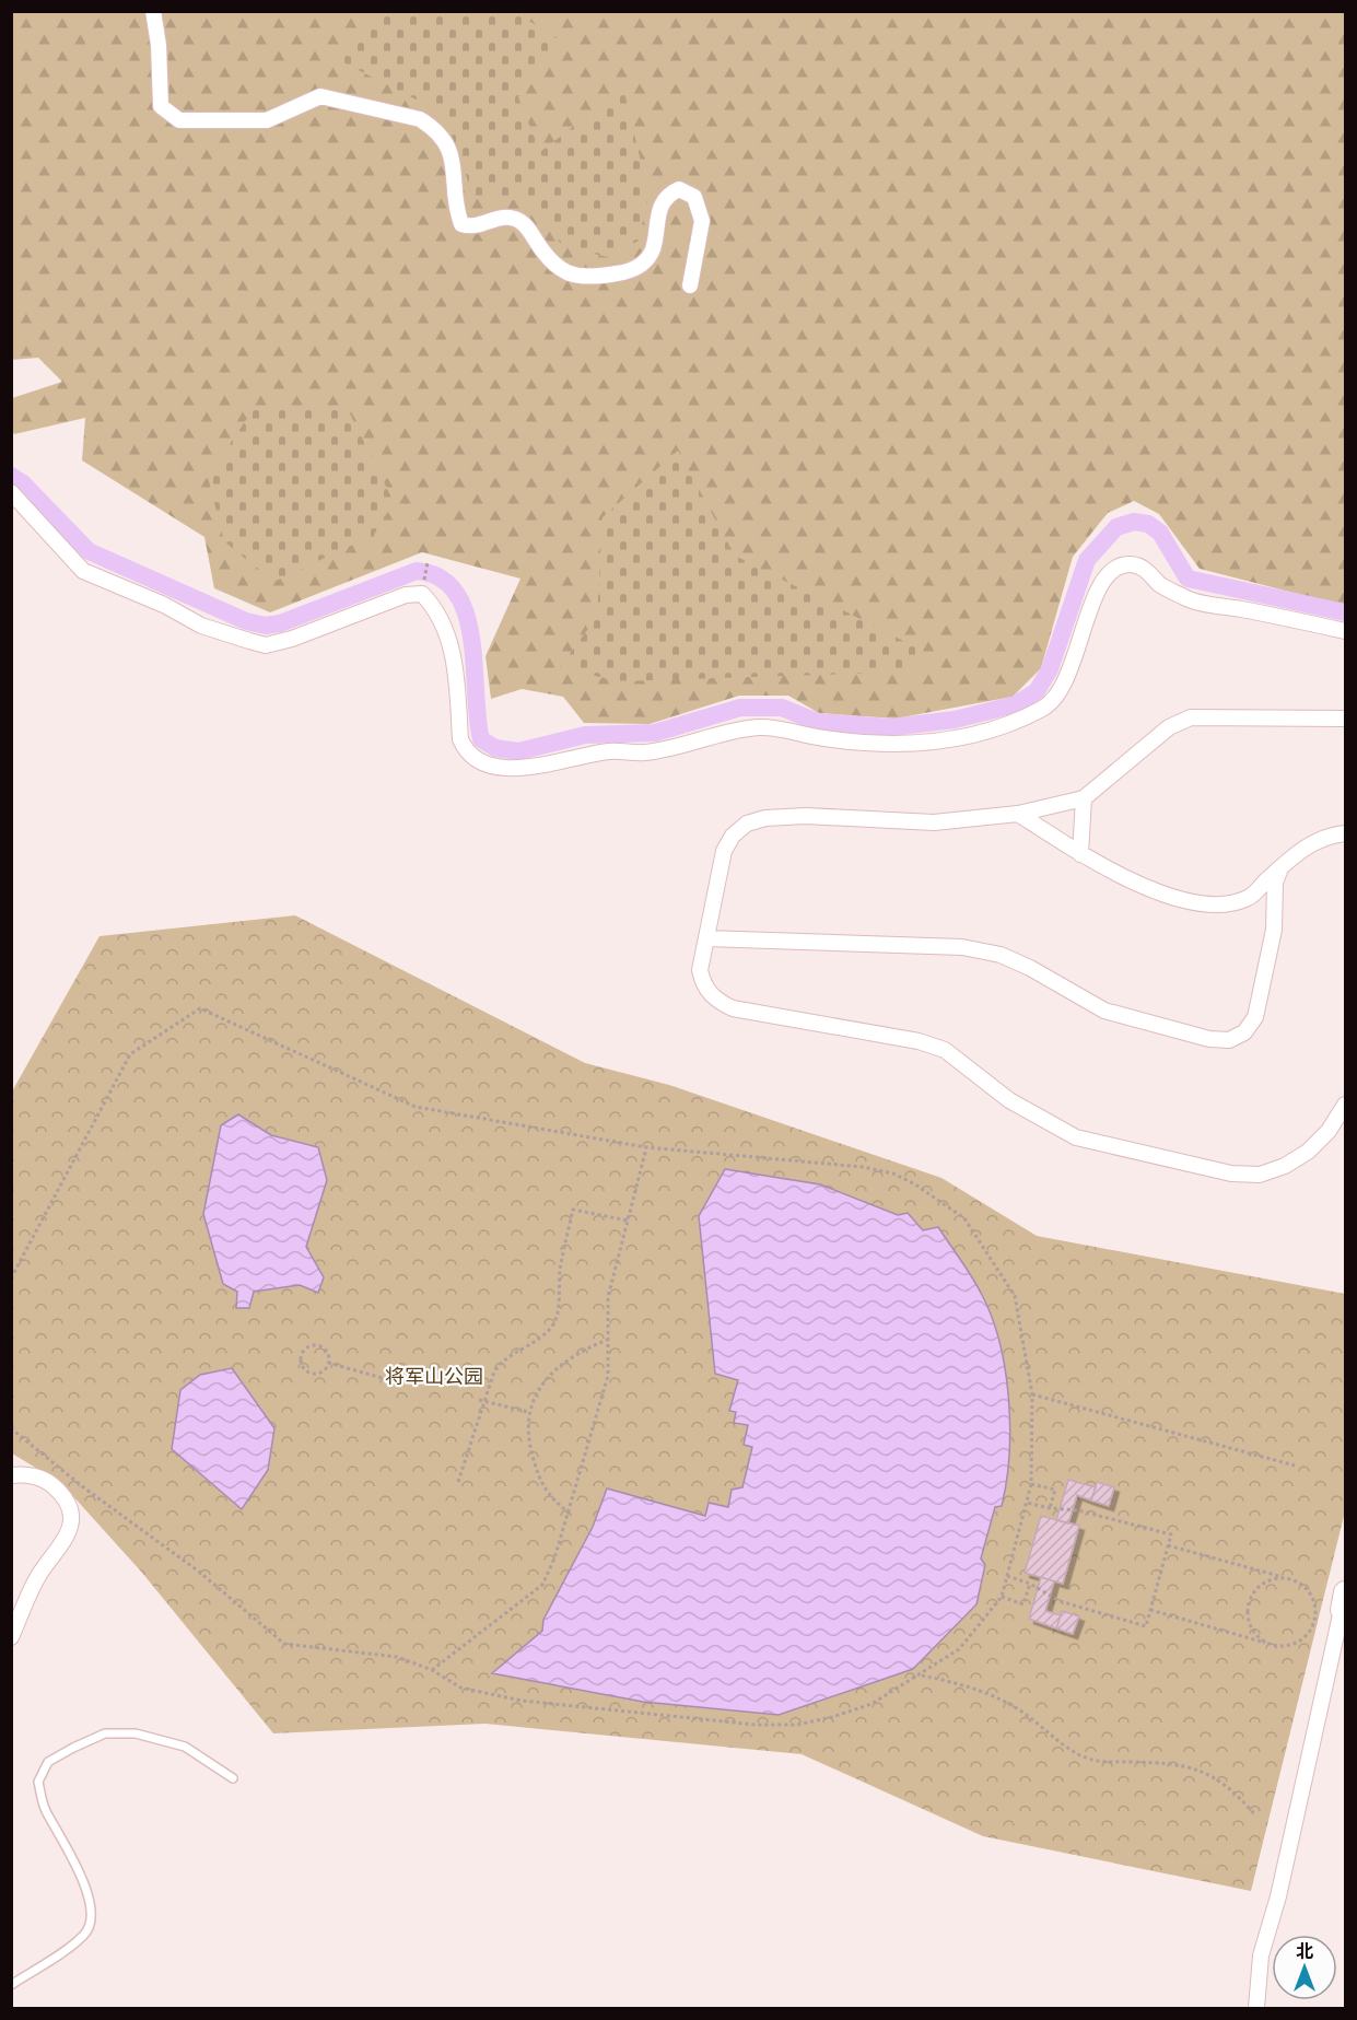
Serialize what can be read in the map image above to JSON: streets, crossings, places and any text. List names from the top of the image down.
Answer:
{
  "parks": ["将军山公园"],
  "north": "top"
}
